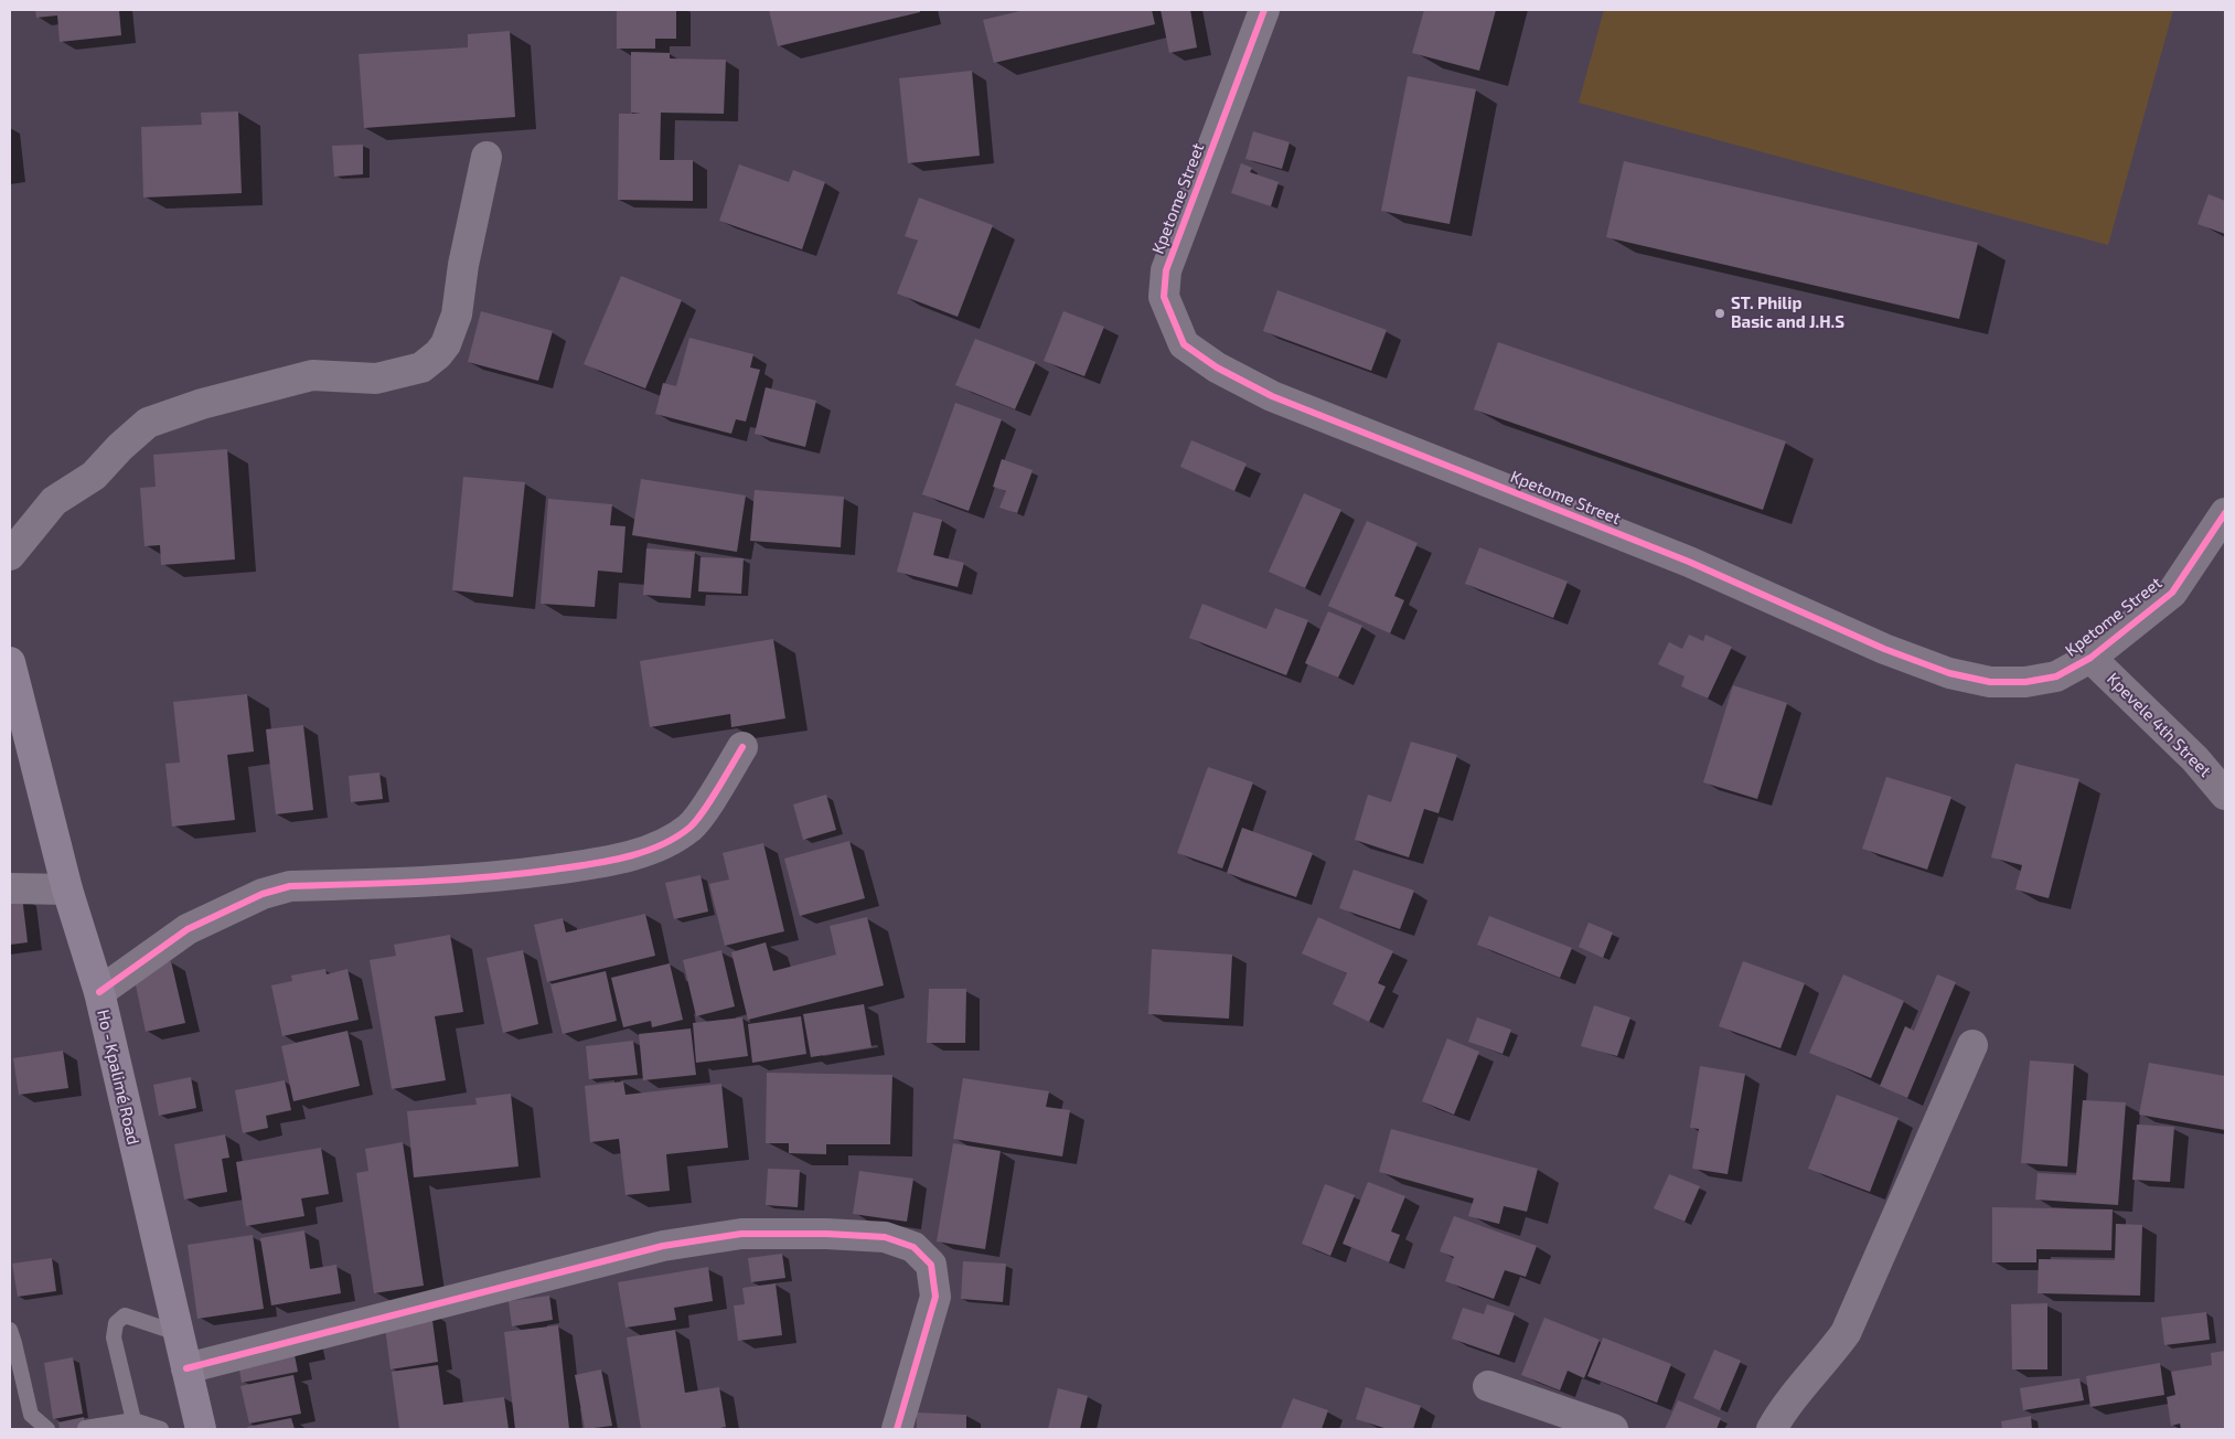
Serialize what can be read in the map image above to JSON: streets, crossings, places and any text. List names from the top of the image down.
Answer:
{
  "streets": {
    "main road": ["Ho - Kpalimé Road"],
    "street": ["Kpetome Street", "Kpevele 4th Street"]
  },
  "crossings": [
    ["Kpetome Street", "Kpevele 4th Street"]
  ],
  "places": ["ST. Philip Basic and J.H.S"]
}
